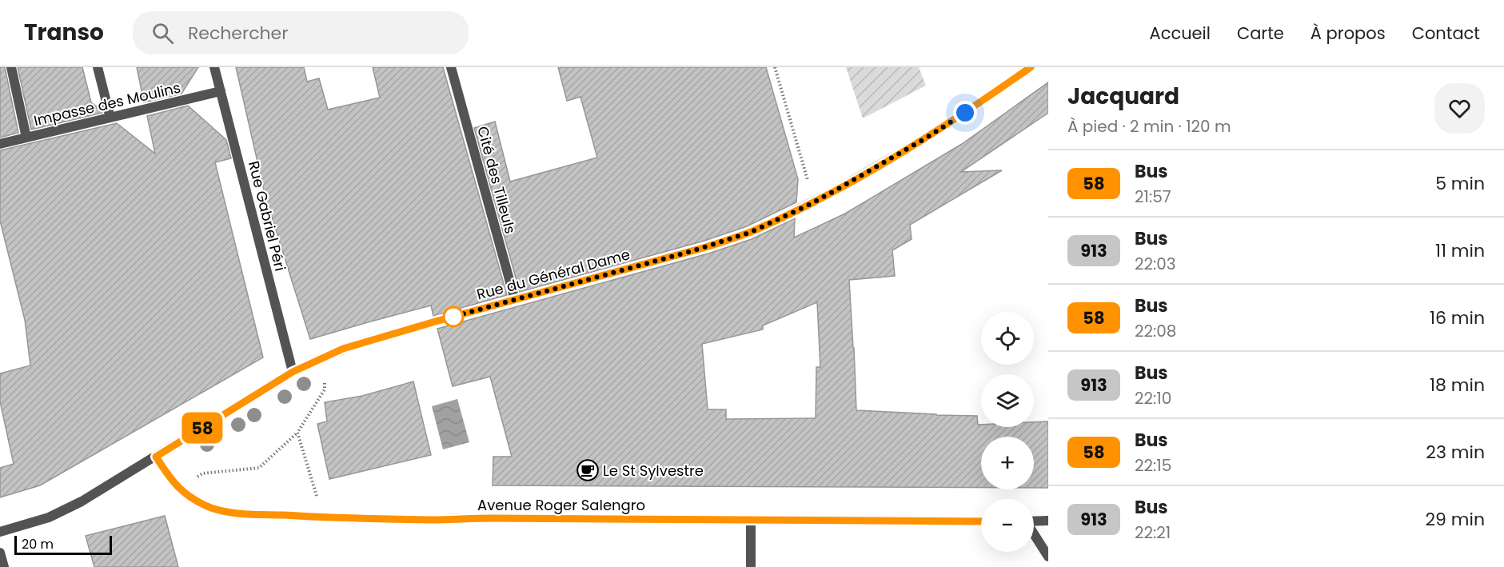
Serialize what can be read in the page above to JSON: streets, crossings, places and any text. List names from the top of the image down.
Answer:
{
  "streets": {
    "street": [
      "Impasse des Moulins",
      "Cité des Tilleuls",
      "Rue Gabriel Péri",
      "Rue du Général Dame",
      "Avenue Roger Salengro"
    ]
  },
  "crossings": [
    ["Impasse des Moulins", "Rue Gabriel Péri"],
    ["Cité des Tilleuls", "Rue du Général Dame"],
    ["Rue Gabriel Péri", "Rue du Général Dame"],
    ["Rue du Général Dame", "Avenue Roger Salengro"]
  ],
  "places": {
    "cafe": ["Le St Sylvestre"]
  },
  "lines": ["bus line 58"],
  "scale_bar": "20 m",
  "page": {
    "header": "Transo",
    "search": "Rechercher",
    "nav": [
      "Accueil",
      "Carte",
      "À propos",
      "Contact"
    ],
    "on_map": "58",
    "heading": ["Jacquard", "À pied · 2 min · 120 m"],
    "list": [
      {
        "mark": "58",
        "name": "Bus",
        "note": "21:57",
        "value": "5 min"
      },
      {
        "mark": "913",
        "name": "Bus",
        "note": "22:03",
        "value": "11 min"
      },
      {
        "mark": "58",
        "name": "Bus",
        "note": "22:08",
        "value": "16 min"
      },
      {
        "mark": "913",
        "name": "Bus",
        "note": "22:10",
        "value": "18 min"
      },
      {
        "mark": "58",
        "name": "Bus",
        "note": "22:15",
        "value": "23 min"
      },
      {
        "mark": "913",
        "name": "Bus",
        "note": "22:21",
        "value": "29 min"
      }
    ],
    "map_buttons": ["+", "−"],
    "scale": "20 m"
  }
}
